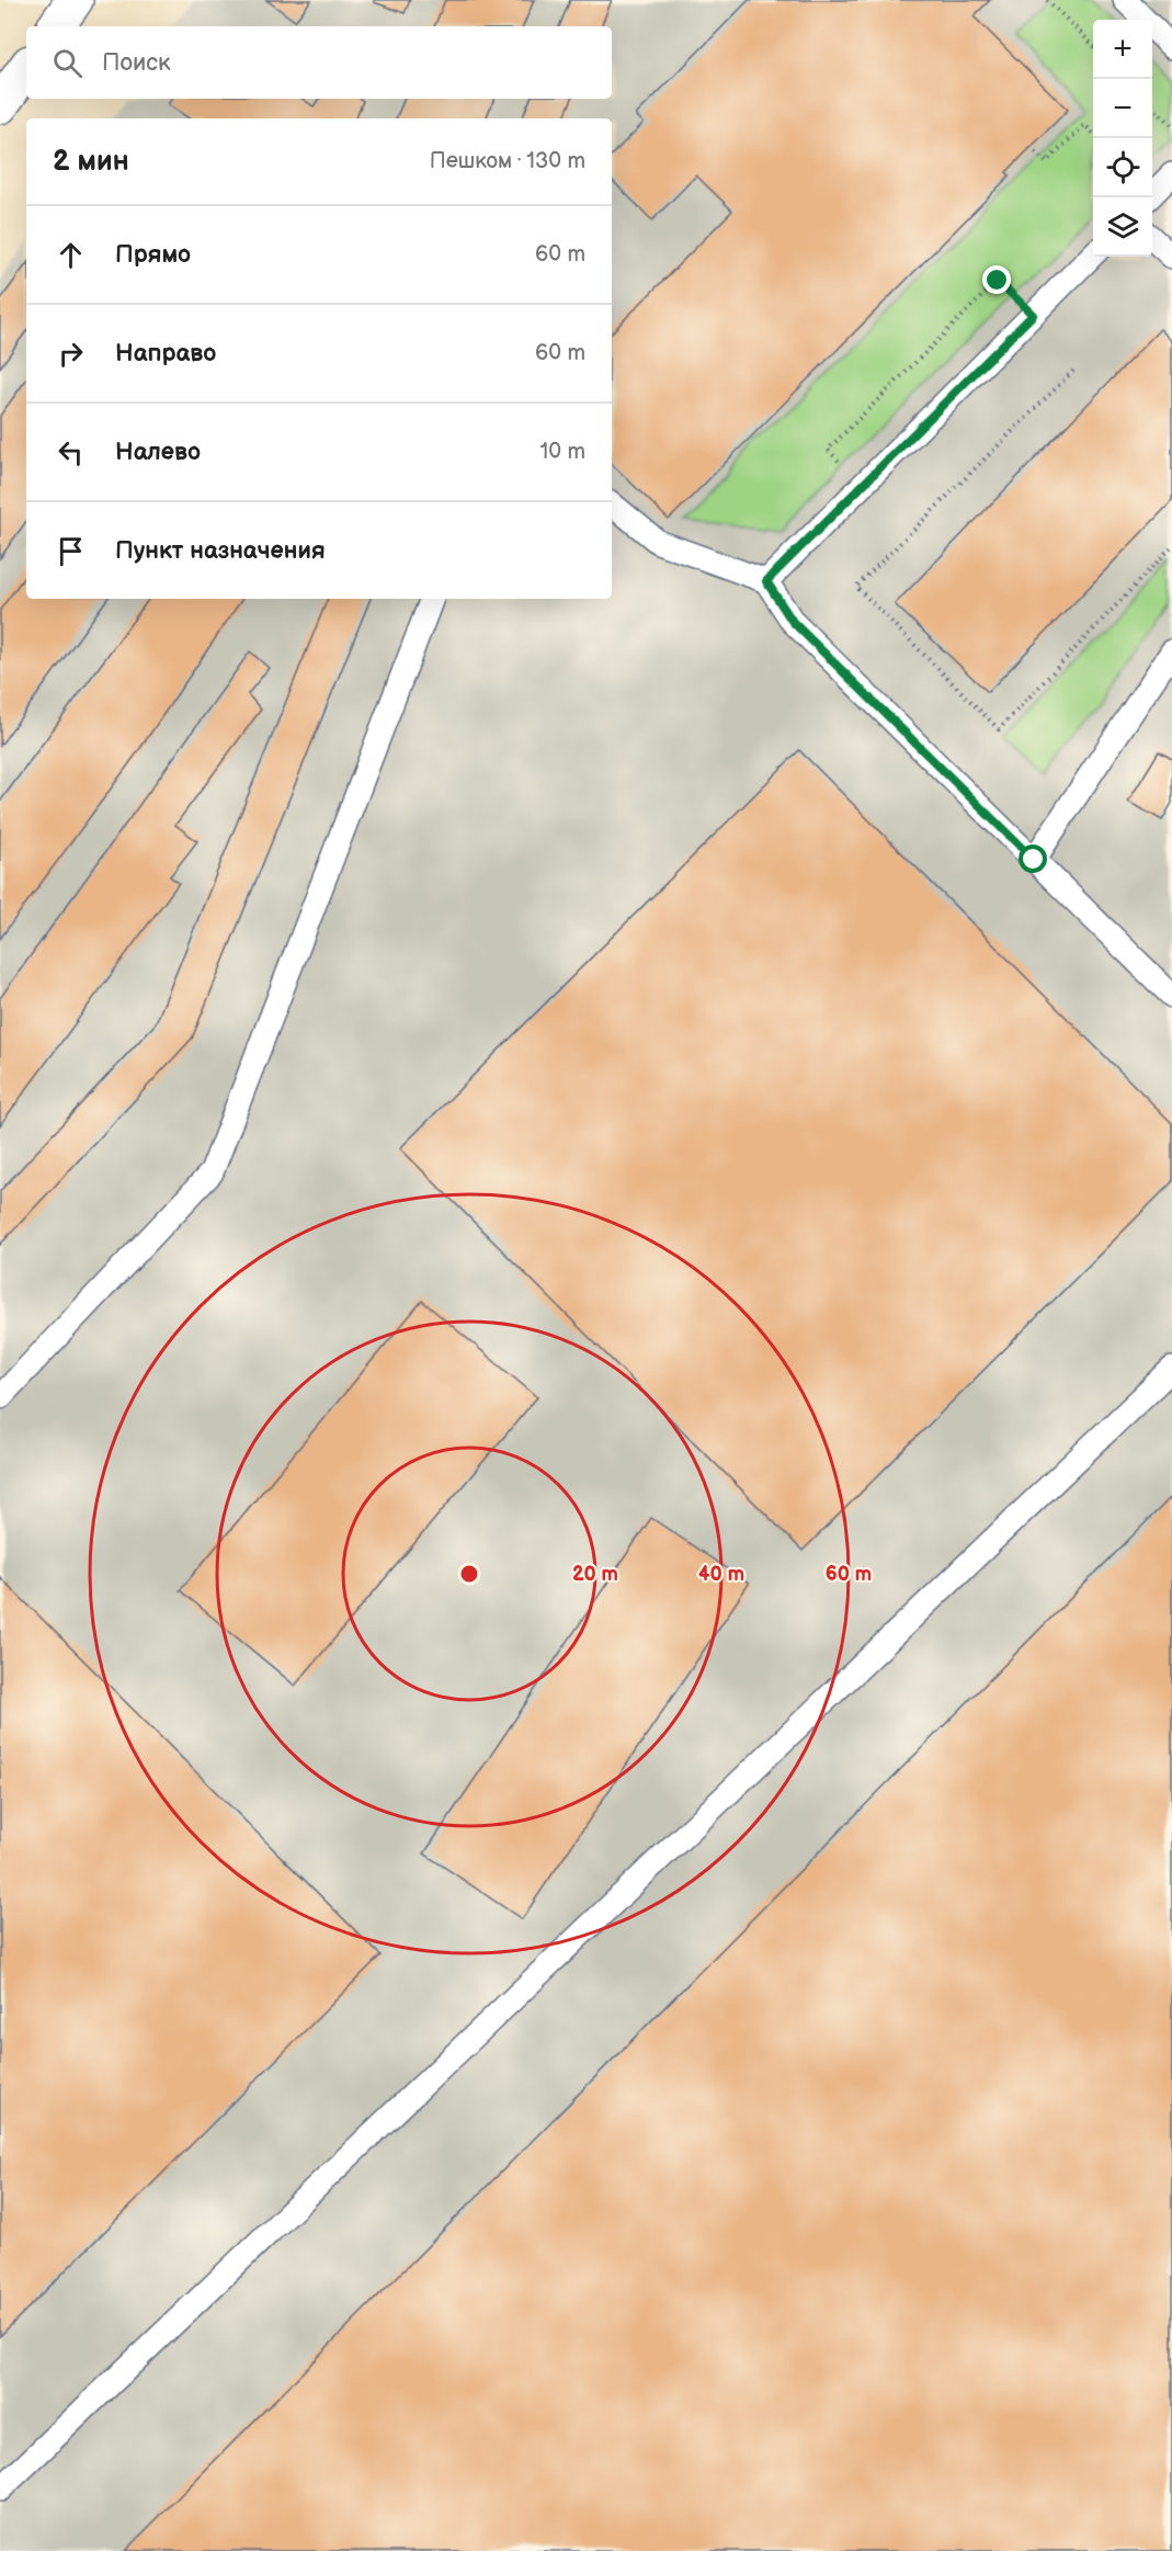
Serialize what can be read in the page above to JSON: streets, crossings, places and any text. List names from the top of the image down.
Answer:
{
  "page": {
    "map_buttons": ["+", "−"],
    "search": "Поиск",
    "heading": ["2 мин", "Пешком · 130 m"],
    "list": [
      ["Прямо", "60 m"],
      ["Направо", "60 m"],
      ["Налево", "10 m"],
      "Пункт назначения"
    ]
  },
  "rings": ["20 m", "40 m", "60 m"]
}
